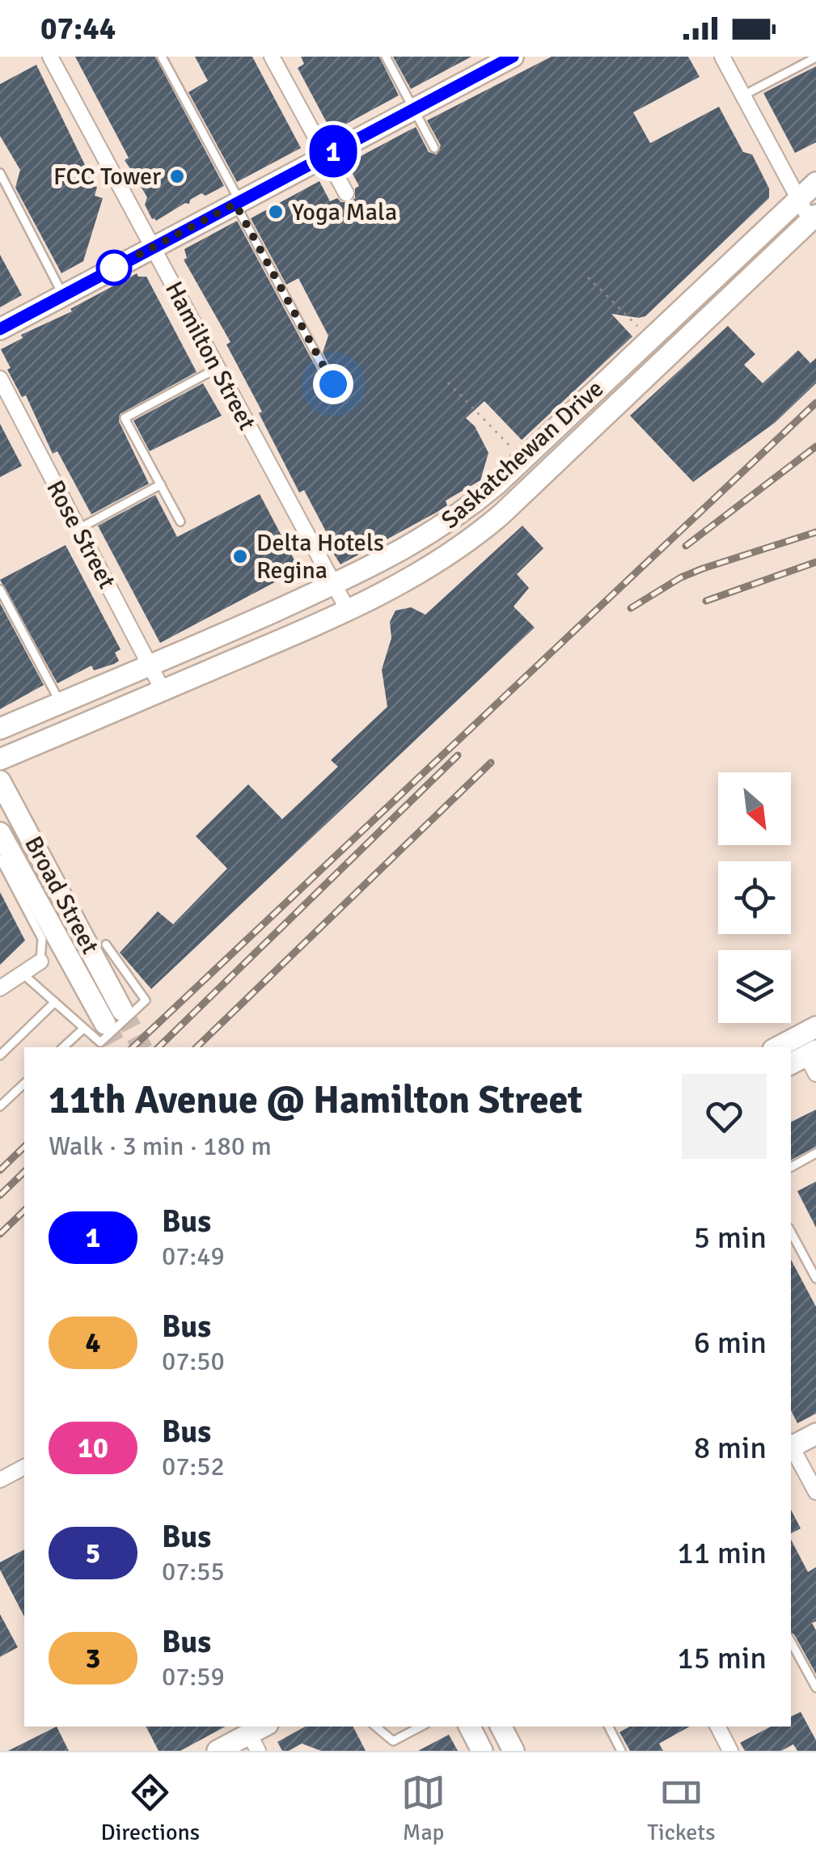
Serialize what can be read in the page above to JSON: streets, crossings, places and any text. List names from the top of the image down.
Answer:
{
  "streets": {
    "main road": ["Saskatchewan Drive", "Broad Street"],
    "street": ["Hamilton Street", "Rose Street"]
  },
  "crossings": [
    ["Hamilton Street", "Saskatchewan Drive"],
    ["Saskatchewan Drive", "Rose Street"]
  ],
  "places": ["FCC Tower", "Yoga Mala", "Delta Hotels Regina"],
  "lines": ["bus line 1"],
  "north": "bottom right",
  "page": {
    "status": "07:44",
    "on_map": "1",
    "heading": ["11th Avenue @ Hamilton Street", "Walk · 3 min · 180 m"],
    "list": [
      {
        "mark": "1",
        "name": "Bus",
        "note": "07:49",
        "value": "5 min"
      },
      {
        "mark": "4",
        "name": "Bus",
        "note": "07:50",
        "value": "6 min"
      },
      {
        "mark": "10",
        "name": "Bus",
        "note": "07:52",
        "value": "8 min"
      },
      {
        "mark": "5",
        "name": "Bus",
        "note": "07:55",
        "value": "11 min"
      },
      {
        "mark": "3",
        "name": "Bus",
        "note": "07:59",
        "value": "15 min"
      }
    ],
    "tabs": ["Directions", "Map", "Tickets"]
  }
}
